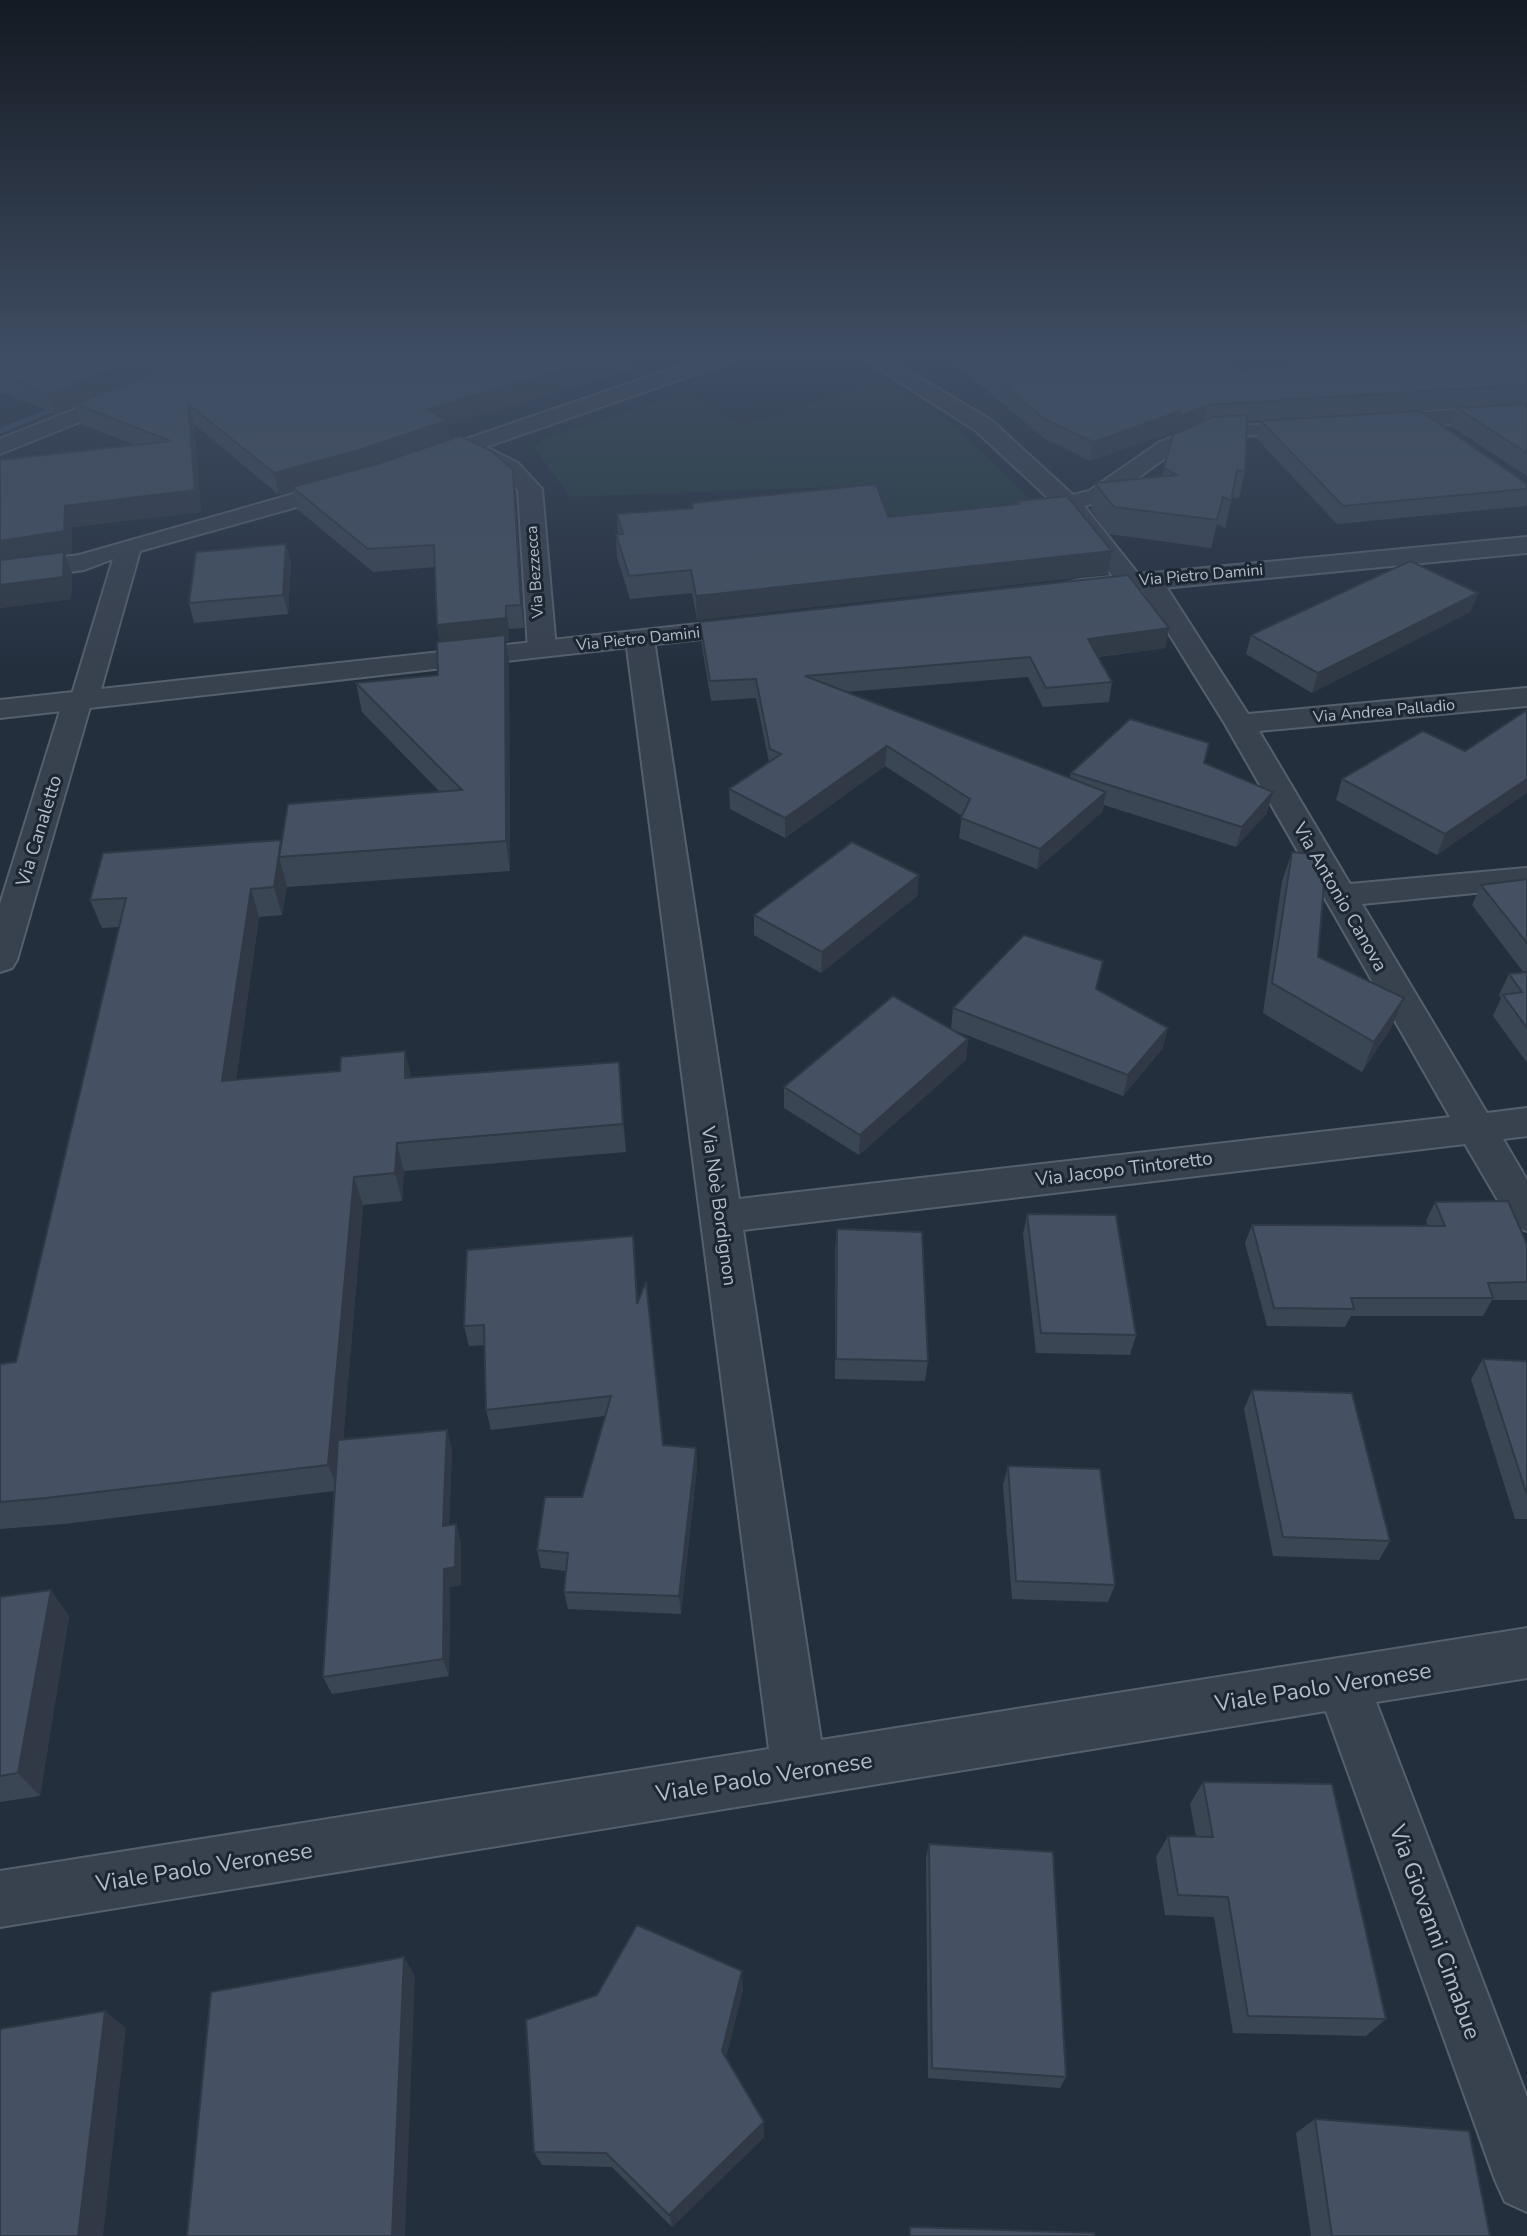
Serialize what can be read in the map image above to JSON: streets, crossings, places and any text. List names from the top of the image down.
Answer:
{
  "streets": {
    "street": [
      "Via Bezzecca",
      "Via Pietro Damini",
      "Via Andrea Palladio",
      "Via Canaletto",
      "Via Antonio Canova",
      "Via Jacopo Tintoretto",
      "Via Noè Bordignon",
      "Viale Paolo Veronese",
      "Via Giovanni Cimabue"
    ]
  },
  "crossings": [
    ["Via Bezzecca", "Via Pietro Damini"],
    ["Via Pietro Damini", "Via Canaletto"],
    ["Via Pietro Damini", "Via Antonio Canova"],
    ["Via Pietro Damini", "Via Noè Bordignon"],
    ["Via Andrea Palladio", "Via Antonio Canova"],
    ["Via Antonio Canova", "Via Jacopo Tintoretto"],
    ["Via Jacopo Tintoretto", "Via Noè Bordignon"],
    ["Via Noè Bordignon", "Viale Paolo Veronese"],
    ["Viale Paolo Veronese", "Via Giovanni Cimabue"]
  ]
}
